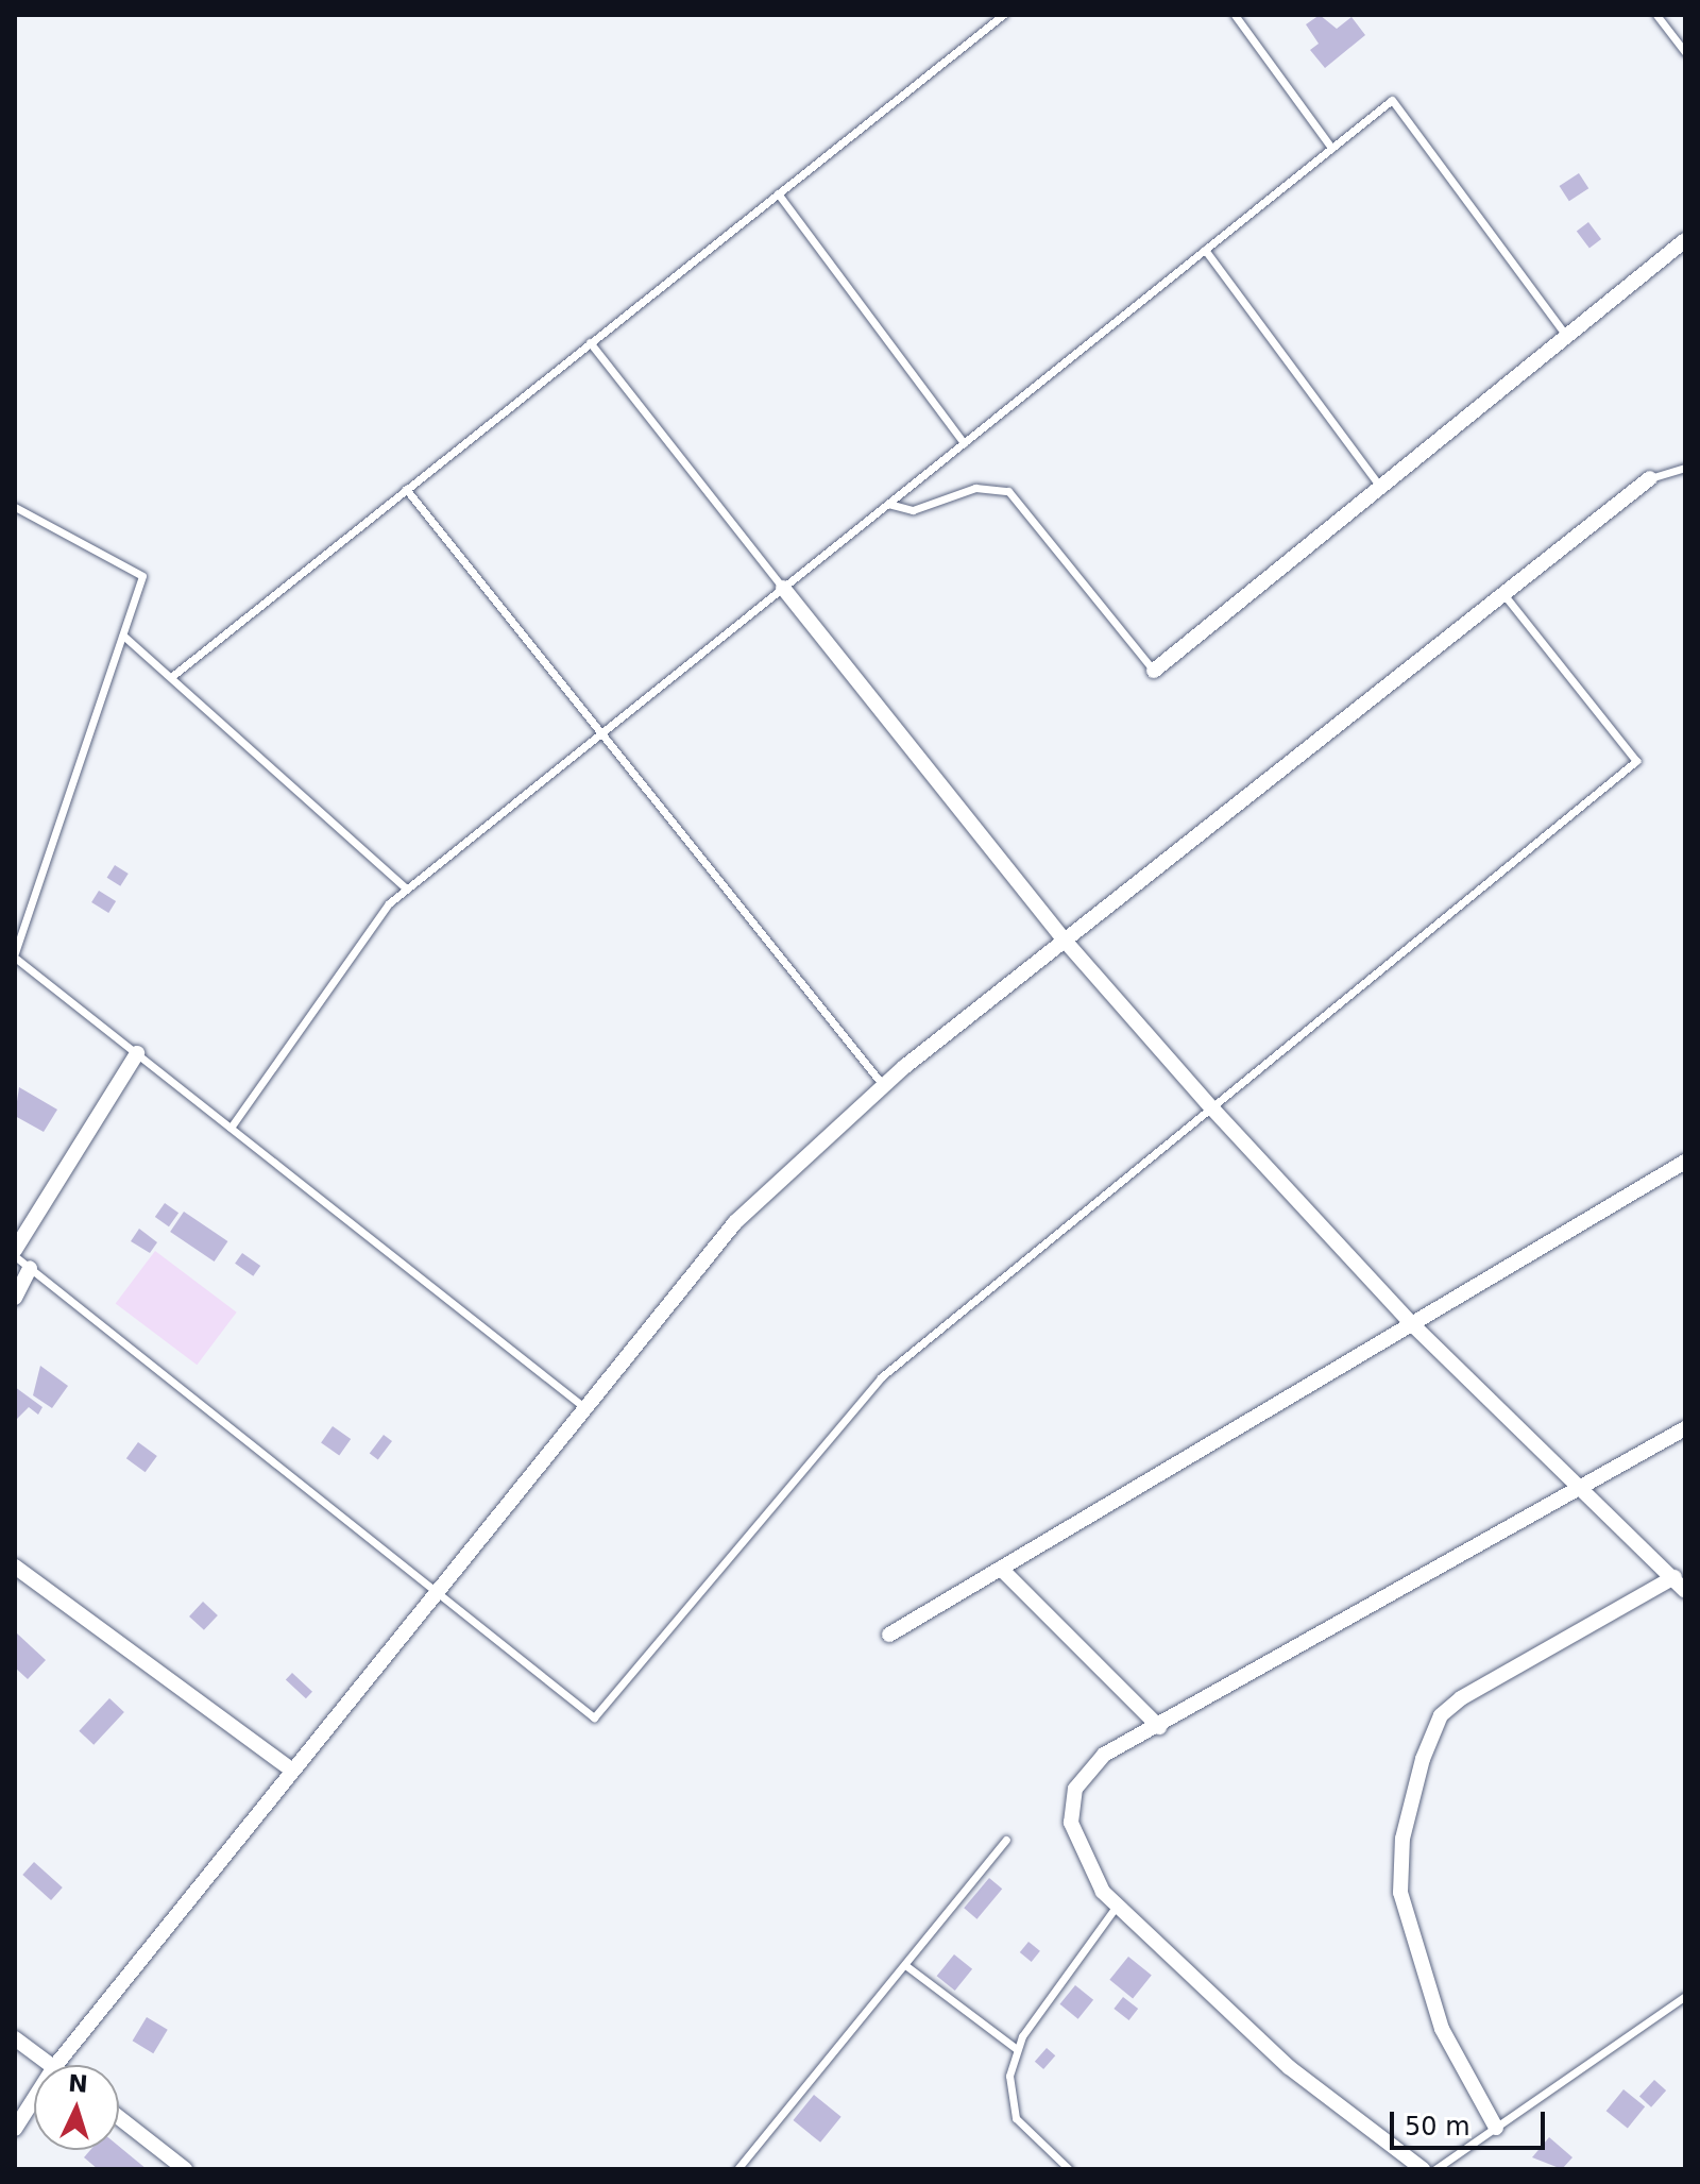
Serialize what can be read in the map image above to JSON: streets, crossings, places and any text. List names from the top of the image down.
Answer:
{
  "scale_bar": "50 m",
  "north": "top"
}
